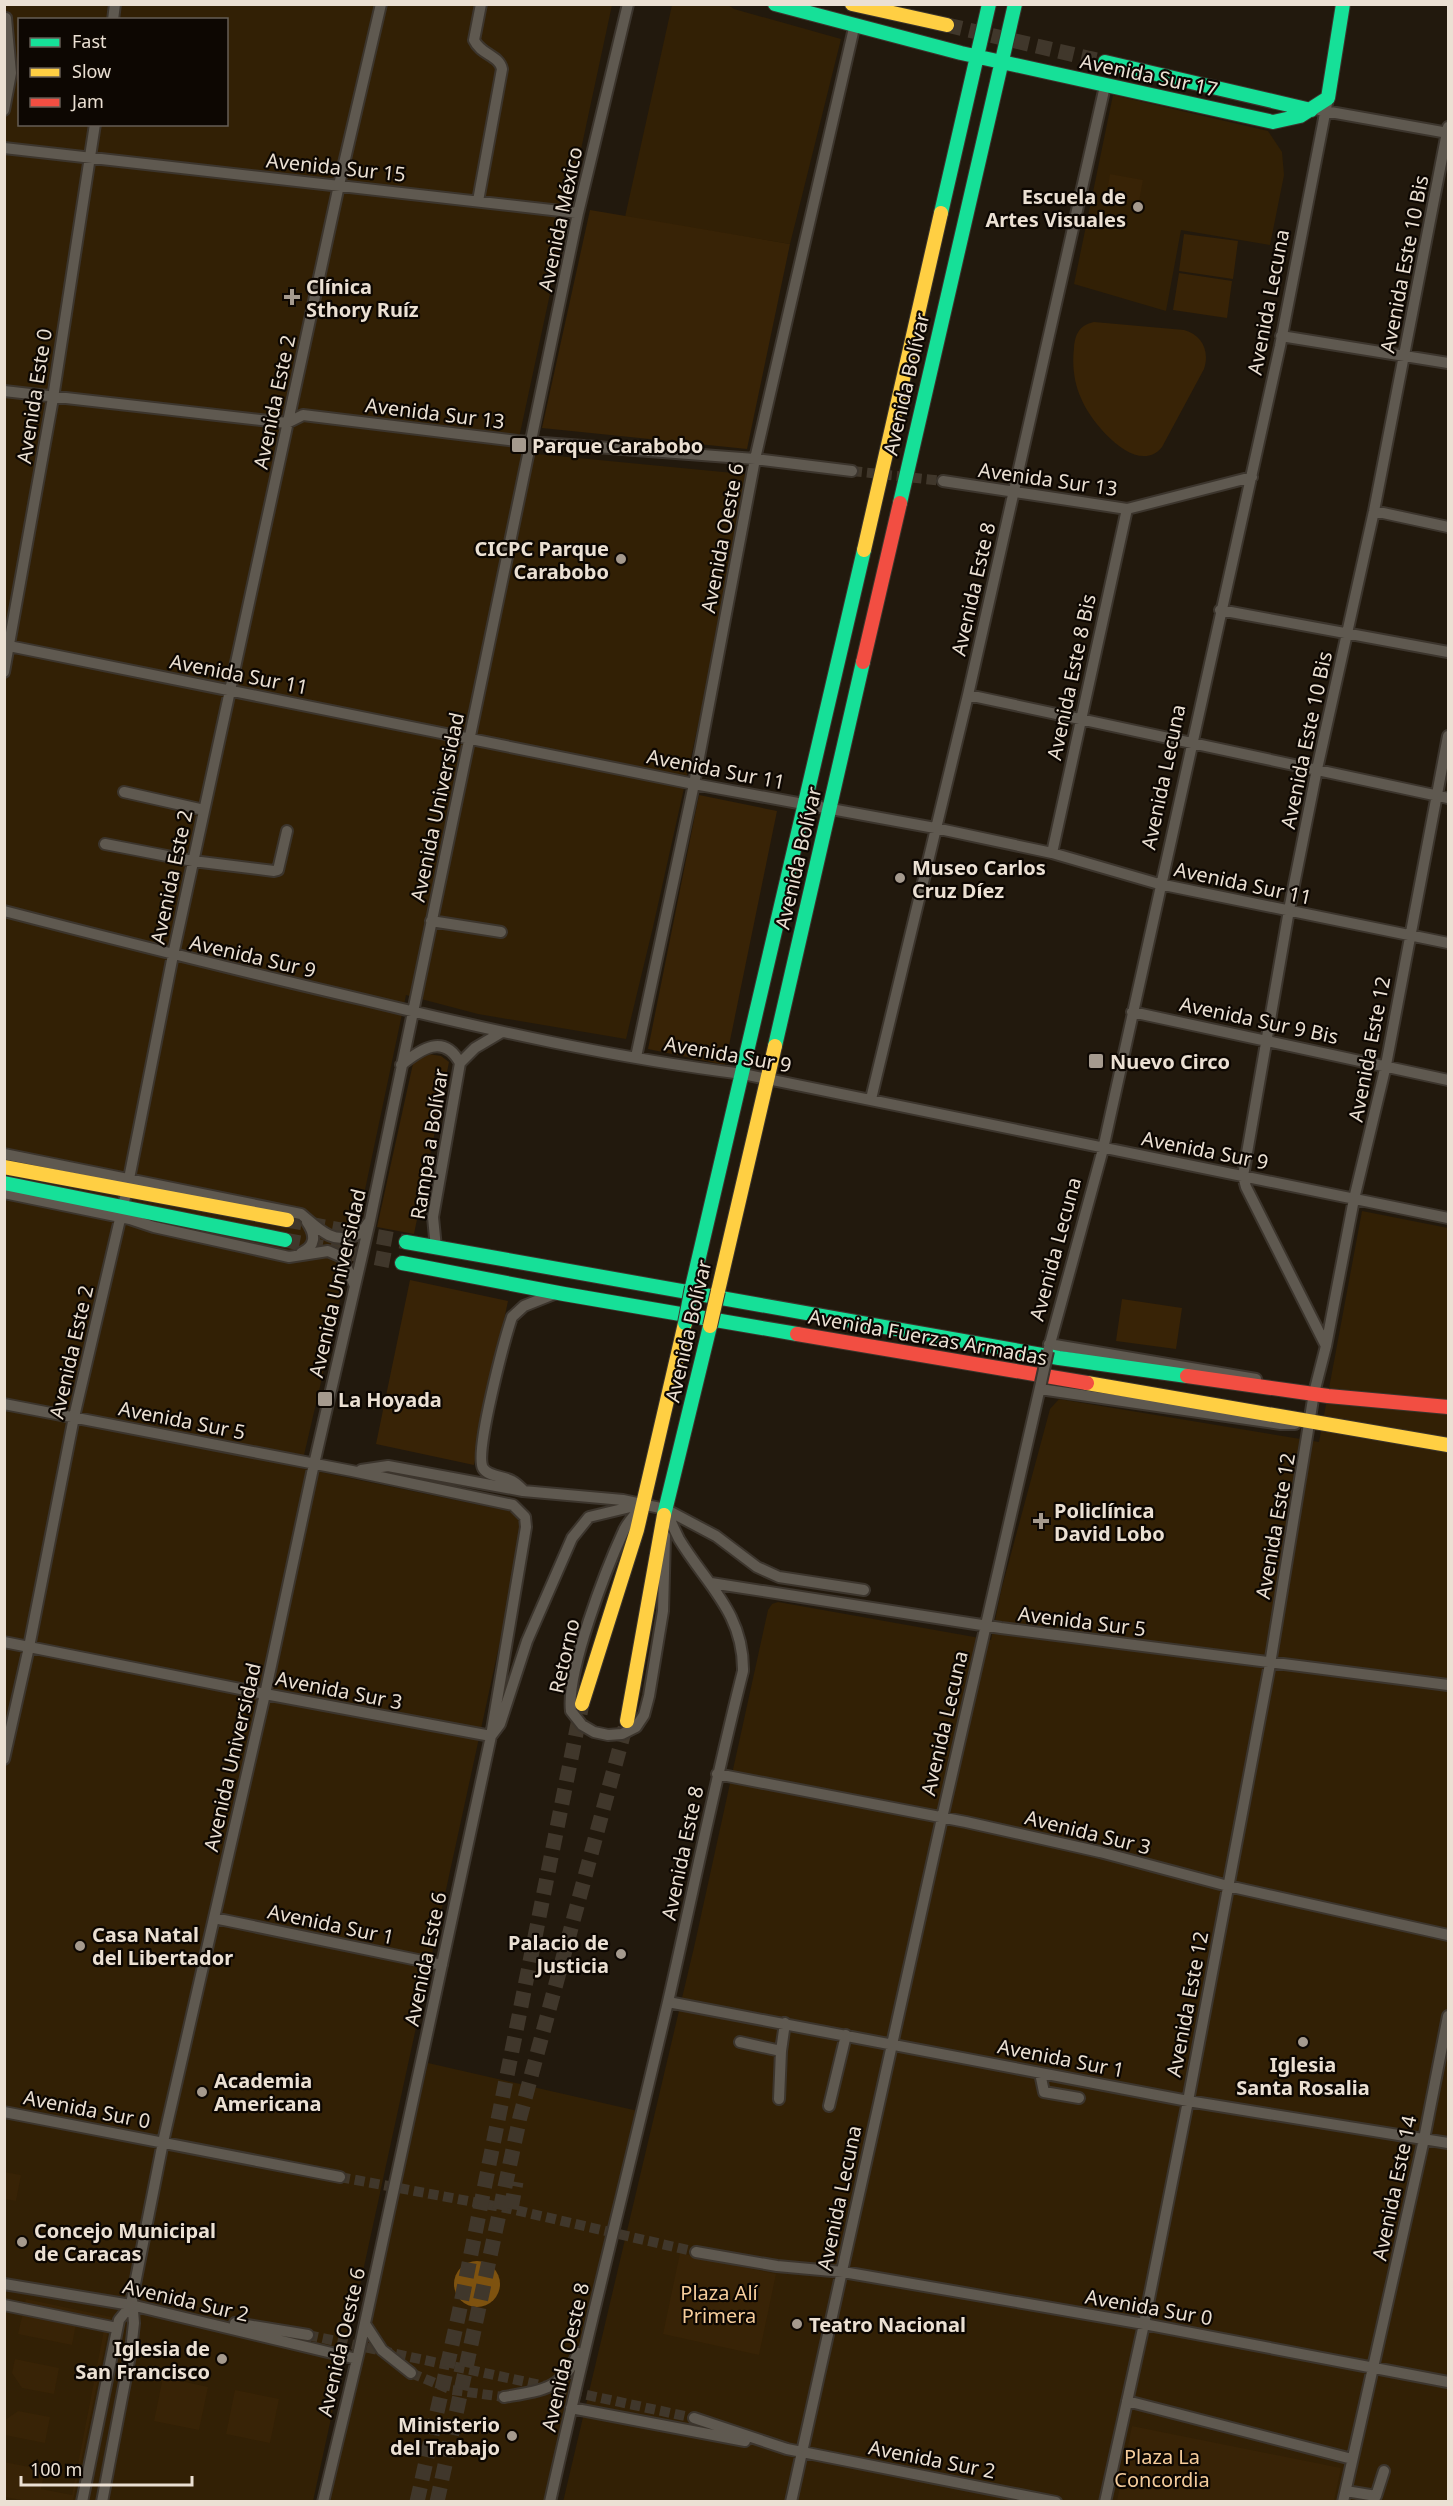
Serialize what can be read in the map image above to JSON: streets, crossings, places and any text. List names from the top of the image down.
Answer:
{
  "streets": {
    "main road": [
      "Avenida Sur 17",
      "Avenida Lecuna",
      "Avenida Bolívar",
      "Avenida Fuerzas Armadas"
    ],
    "street": [
      "Avenida Sur 15",
      "Avenida México",
      "Avenida Este 10 Bis",
      "Avenida Este 0",
      "Avenida Este 2",
      "Avenida Sur 13",
      "Avenida Oeste 6",
      "Avenida Este 8",
      "Avenida Sur 11",
      "Avenida Este 8 Bis",
      "Avenida Universidad",
      "Avenida Sur 9",
      "Avenida Sur 9 Bis",
      "Avenida Este 12",
      "Rampa a Bolívar",
      "Avenida Sur 5",
      "Retorno",
      "Avenida Sur 3",
      "Avenida Sur 1",
      "Avenida Este 6",
      "Avenida Sur 0",
      "Avenida Este 14",
      "Avenida Sur 2",
      "Avenida Oeste 8"
    ]
  },
  "crossings": [
    ["Avenida Sur 17", "Avenida Este 10 Bis"],
    ["Avenida Sur 17", "Avenida Lecuna"],
    ["Avenida Sur 17", "Avenida Bolívar"],
    ["Avenida Sur 17", "Avenida Oeste 6"],
    ["Avenida Sur 17", "Avenida Este 8"],
    ["Avenida Sur 15", "Avenida México"],
    ["Avenida Sur 15", "Avenida Este 0"],
    ["Avenida Sur 15", "Avenida Este 2"],
    ["Avenida México", "Avenida Sur 13"],
    ["Avenida México", "Avenida Universidad"],
    ["Avenida Este 10 Bis", "Avenida Sur 11"],
    ["Avenida Este 10 Bis", "Avenida Sur 9"],
    ["Avenida Este 10 Bis", "Avenida Sur 9 Bis"],
    ["Avenida Lecuna", "Avenida Sur 13"],
    ["Avenida Lecuna", "Avenida Sur 11"],
    ["Avenida Lecuna", "Avenida Sur 9"],
    ["Avenida Lecuna", "Avenida Sur 9 Bis"],
    ["Avenida Lecuna", "Avenida Sur 5"],
    ["Avenida Lecuna", "Avenida Sur 3"],
    ["Avenida Lecuna", "Avenida Sur 1"],
    ["Avenida Lecuna", "Avenida Sur 0"],
    ["Avenida Lecuna", "Avenida Sur 2"],
    ["Avenida Bolívar", "Avenida Este 8"],
    ["Avenida Bolívar", "Avenida Sur 11"],
    ["Avenida Bolívar", "Avenida Sur 9"],
    ["Avenida Bolívar", "Avenida Sur 5"],
    ["Avenida Bolívar", "Retorno"],
    ["Avenida Bolívar", "Avenida Este 6"],
    ["Avenida Este 0", "Avenida Sur 13"],
    ["Avenida Este 0", "Avenida Sur 11"],
    ["Avenida Este 2", "Avenida Sur 13"],
    ["Avenida Este 2", "Avenida Sur 11"],
    ["Avenida Este 2", "Avenida Sur 9"],
    ["Avenida Este 2", "Avenida Sur 5"],
    ["Avenida Este 2", "Avenida Sur 3"],
    ["Avenida Sur 13", "Avenida Oeste 6"],
    ["Avenida Sur 13", "Avenida Este 8"],
    ["Avenida Sur 13", "Avenida Este 8 Bis"],
    ["Avenida Sur 13", "Avenida Universidad"],
    ["Avenida Oeste 6", "Avenida Sur 11"],
    ["Avenida Oeste 6", "Avenida Sur 9"],
    ["Avenida Oeste 6", "Avenida Este 6"],
    ["Avenida Oeste 6", "Avenida Sur 2"],
    ["Avenida Este 8", "Avenida Sur 11"],
    ["Avenida Este 8", "Avenida Sur 9"],
    ["Avenida Este 8", "Avenida Sur 5"],
    ["Avenida Este 8", "Retorno"],
    ["Avenida Este 8", "Avenida Sur 3"],
    ["Avenida Este 8", "Avenida Sur 1"],
    ["Avenida Este 8", "Avenida Oeste 8"],
    ["Avenida Sur 11", "Avenida Este 8 Bis"],
    ["Avenida Sur 11", "Avenida Universidad"],
    ["Avenida Sur 11", "Avenida Este 12"],
    ["Avenida Universidad", "Avenida Sur 9"],
    ["Avenida Universidad", "Avenida Sur 5"],
    ["Avenida Universidad", "Avenida Sur 3"],
    ["Avenida Universidad", "Avenida Sur 1"],
    ["Avenida Universidad", "Avenida Sur 0"],
    ["Avenida Universidad", "Avenida Sur 2"],
    ["Avenida Sur 9", "Avenida Este 12"],
    ["Avenida Sur 9", "Rampa a Bolívar"],
    ["Avenida Sur 9 Bis", "Avenida Este 12"],
    ["Avenida Este 12", "Avenida Fuerzas Armadas"],
    ["Avenida Este 12", "Avenida Sur 5"],
    ["Avenida Este 12", "Avenida Sur 3"],
    ["Avenida Este 12", "Avenida Sur 1"],
    ["Avenida Este 12", "Avenida Sur 0"],
    ["Rampa a Bolívar", "Avenida Fuerzas Armadas"],
    ["Avenida Sur 5", "Retorno"],
    ["Avenida Sur 5", "Avenida Este 6"],
    ["Retorno", "Avenida Este 6"],
    ["Avenida Sur 3", "Avenida Este 6"],
    ["Avenida Sur 1", "Avenida Este 6"],
    ["Avenida Sur 1", "Avenida Este 14"],
    ["Avenida Sur 0", "Avenida Este 14"]
  ],
  "parks": ["Plaza Alí Primera", "Plaza La Concordia"],
  "places": {
    "other": [
      "Escuela de Artes Visuales",
      "CICPC Parque Carabobo",
      "Museo Carlos Cruz Díez",
      "Casa Natal del Libertador",
      "Palacio de Justicia",
      "Iglesia Santa Rosalia",
      "Academia Americana",
      "Concejo Municipal de Caracas",
      "Teatro Nacional",
      "Iglesia de San Francisco",
      "Ministerio del Trabajo"
    ],
    "health": ["Clínica Sthory Ruíz", "Policlínica David Lobo"],
    "transit": ["Parque Carabobo", "Nuevo Circo", "La Hoyada"]
  },
  "legend": ["Fast", "Slow", "Jam"],
  "scale_bar": "100 m"
}
